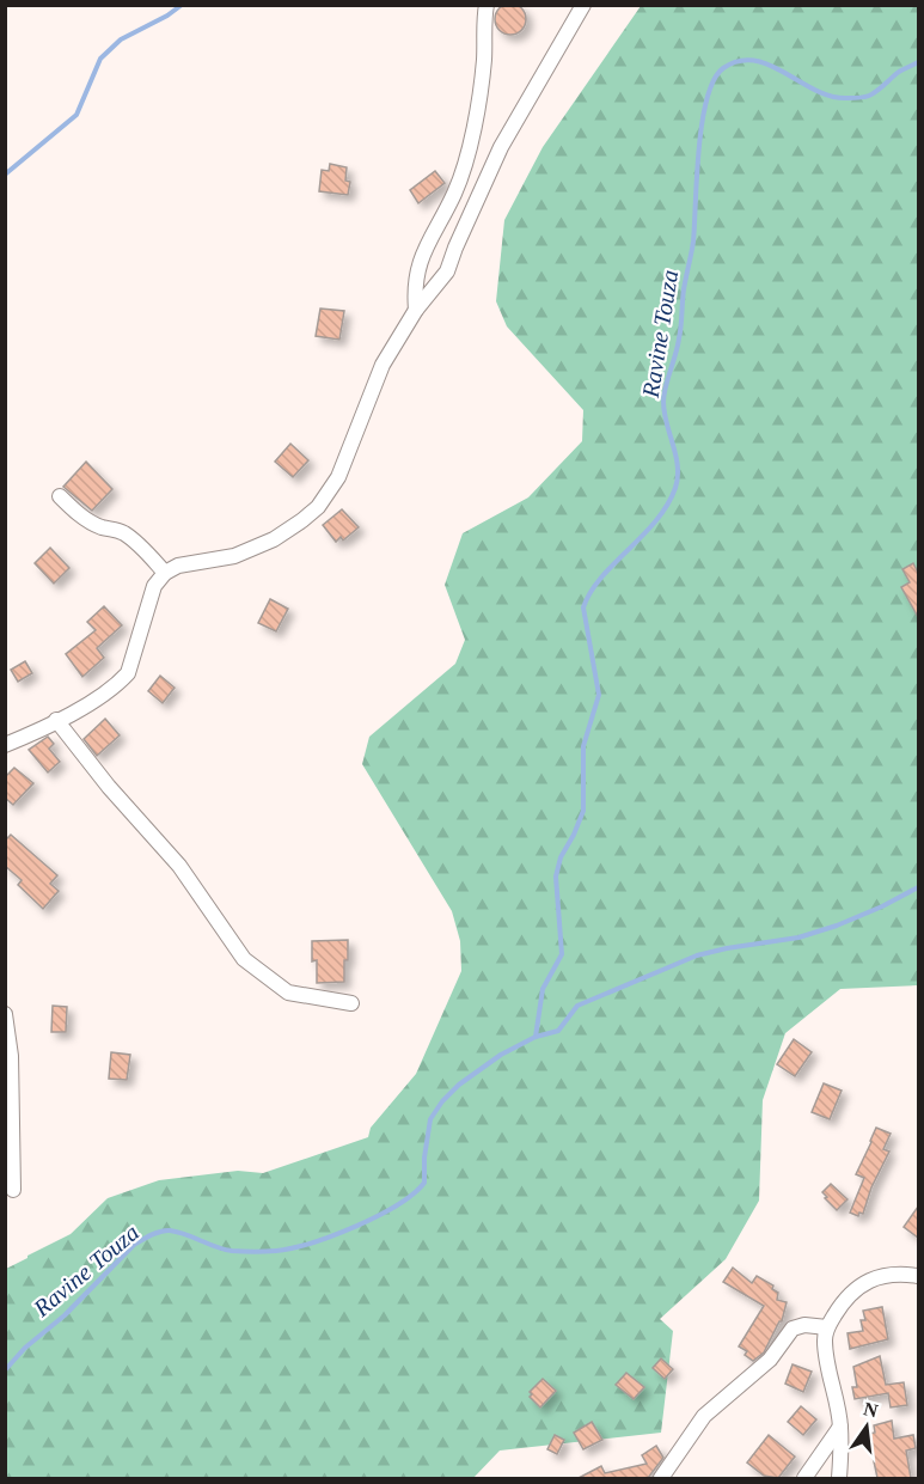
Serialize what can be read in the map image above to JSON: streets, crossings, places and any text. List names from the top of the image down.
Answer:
{
  "water": ["Ravine Touza"],
  "north": "top"
}
